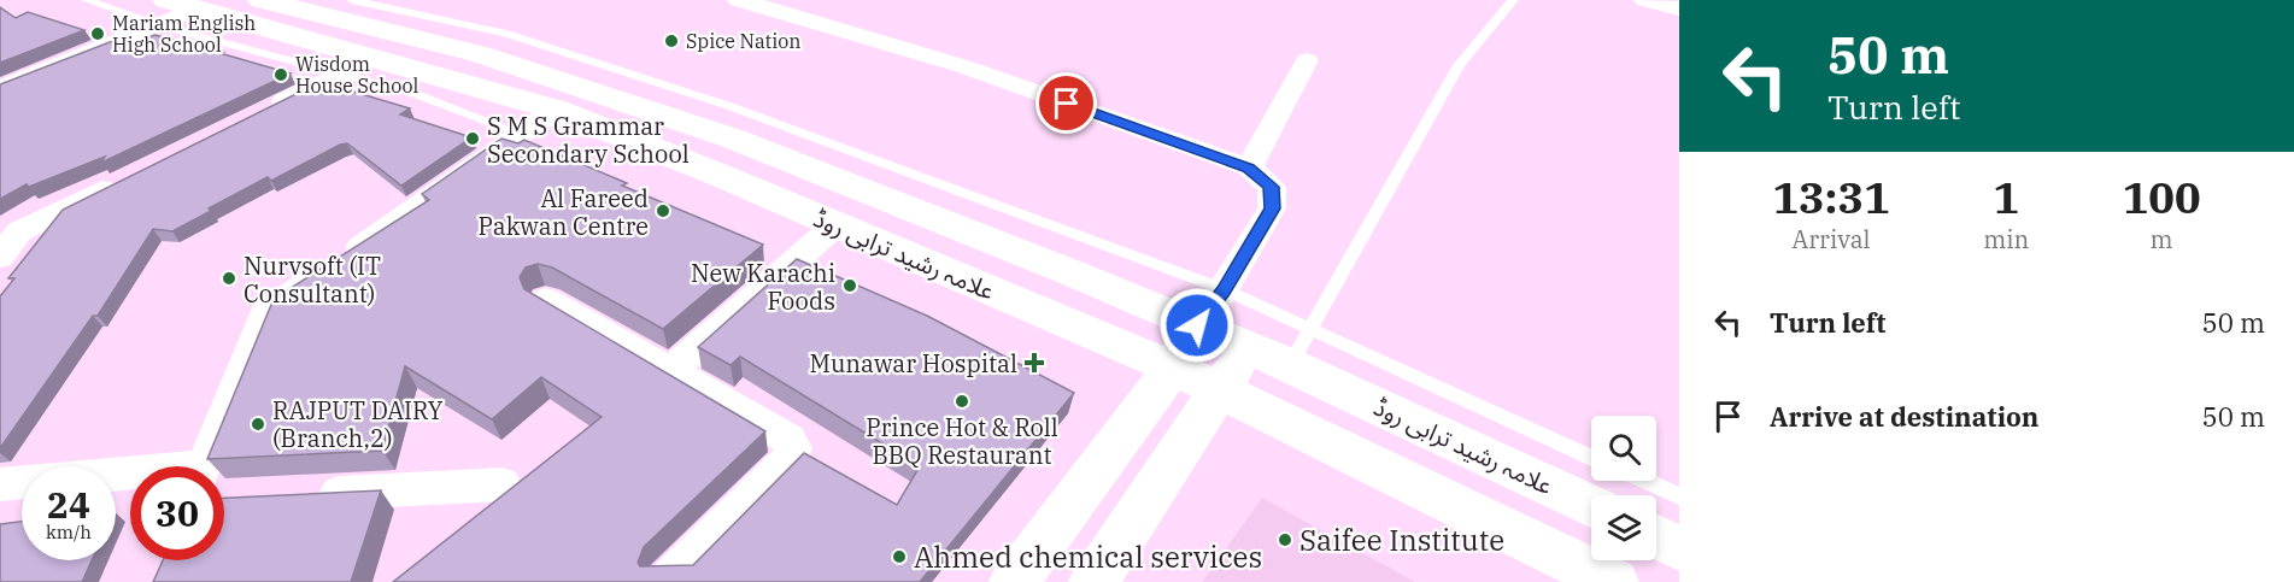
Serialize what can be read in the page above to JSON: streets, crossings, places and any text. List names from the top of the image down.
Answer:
{
  "streets": {
    "main road": ["علامہ رشید ترابی روڈ"]
  },
  "places": {
    "other": [
      "Mariam English High School",
      "Spice Nation",
      "Wisdom House School",
      "S M S Grammar Secondary School",
      "Al Fareed Pakwan Centre",
      "Nurvsoft (IT Consultant)",
      "New Karachi Foods",
      "Prince Hot & Roll BBQ Restaurant",
      "RAJPUT DAIRY (Branch,2)",
      "Saifee Institute",
      "Ahmed chemical services"
    ],
    "health": ["Munawar Hospital"]
  },
  "page": {
    "turn": ["50 m", "Turn left"],
    "eta": [
      "13:31",
      "Arrival",
      "1",
      "min",
      "100",
      "m"
    ],
    "list": [
      {
        "name": "Turn left",
        "value": "50 m"
      },
      {
        "name": "Arrive at destination",
        "value": "50 m"
      }
    ],
    "speed": "24 km/h",
    "limit": "30"
  }
}
